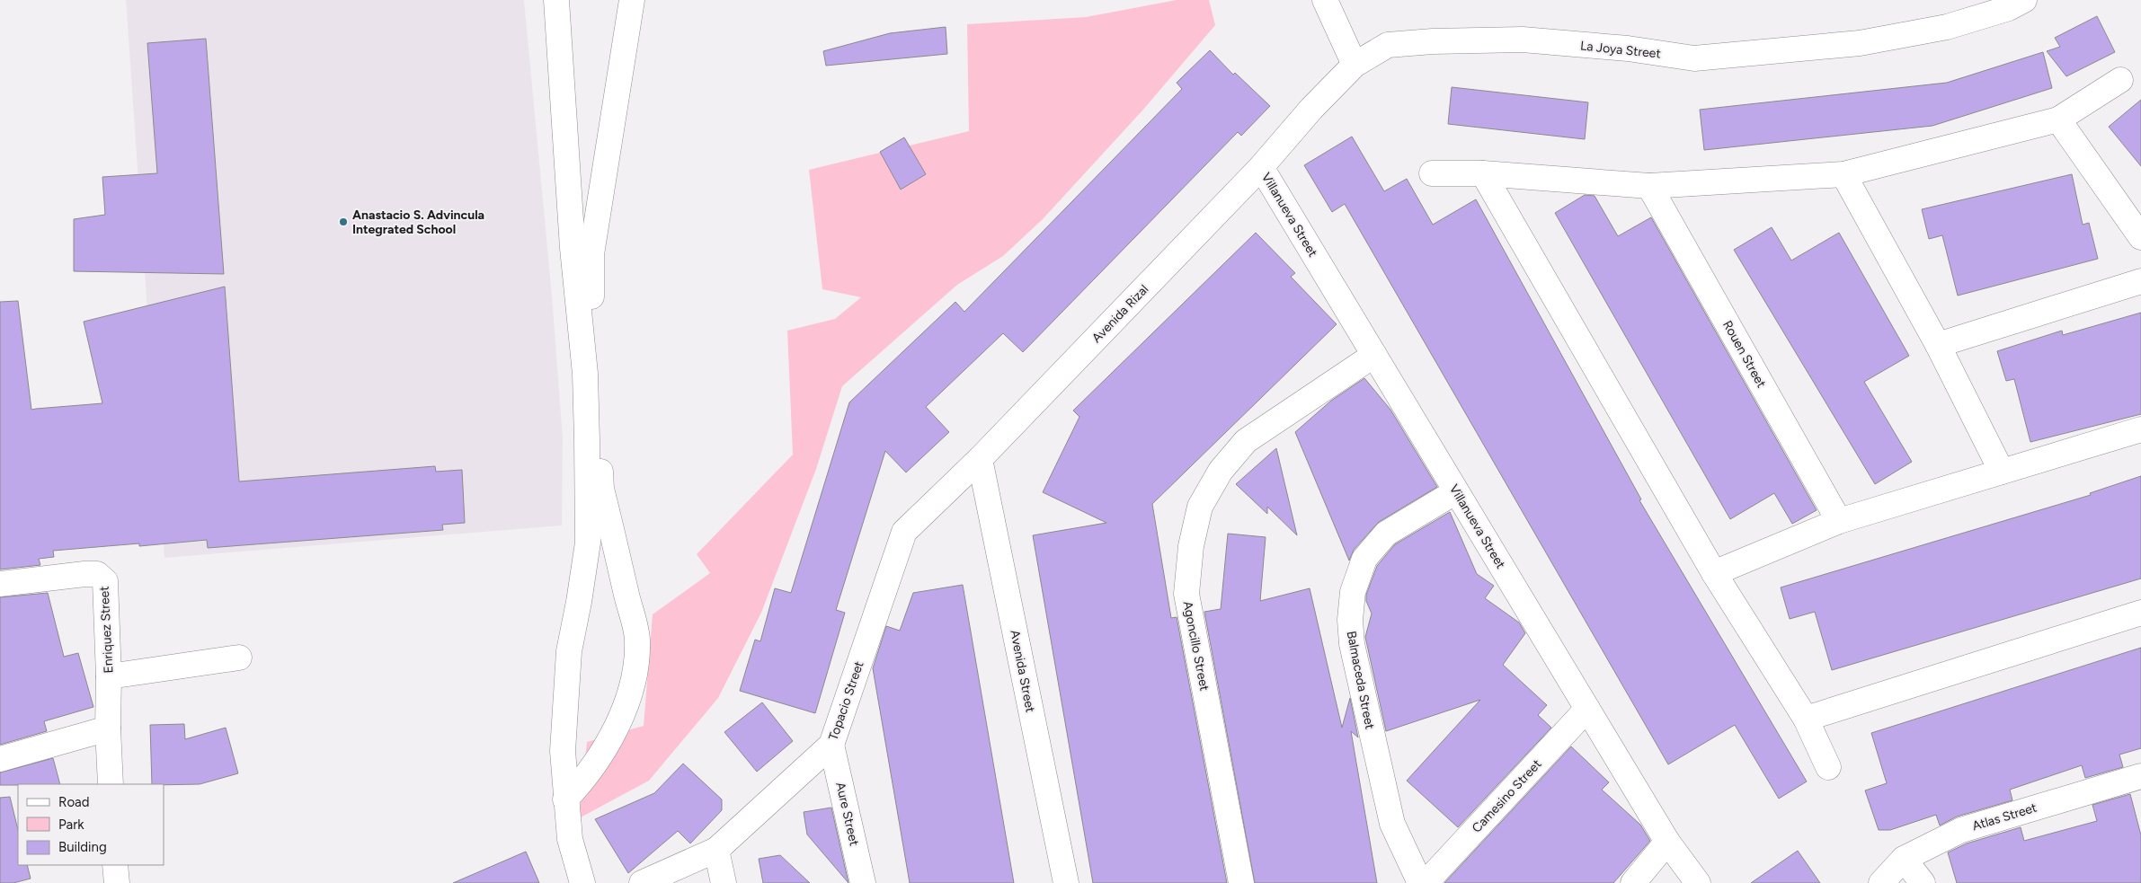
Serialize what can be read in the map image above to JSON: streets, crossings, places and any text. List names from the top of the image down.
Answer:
{
  "streets": {
    "street": [
      "La Joya Street",
      "Villanueva Street",
      "Avenida Rizal",
      "Rouen Street",
      "Enriquez Street",
      "Agoncillo Street",
      "Avenida Street",
      "Balmaceda Street",
      "Topacio Street",
      "Camesino Street",
      "Aure Street",
      "Atlas Street"
    ]
  },
  "crossings": [
    ["La Joya Street", "Villanueva Street"],
    ["La Joya Street", "Avenida Rizal"],
    ["Villanueva Street", "Avenida Rizal"],
    ["Villanueva Street", "Agoncillo Street"],
    ["Villanueva Street", "Balmaceda Street"],
    ["Villanueva Street", "Camesino Street"],
    ["Avenida Rizal", "Avenida Street"],
    ["Avenida Rizal", "Topacio Street"],
    ["Avenida Street", "Topacio Street"],
    ["Topacio Street", "Aure Street"]
  ],
  "places": ["Anastacio S. Advincula Integrated School"],
  "legend": ["Road", "Park", "Building"]
}
